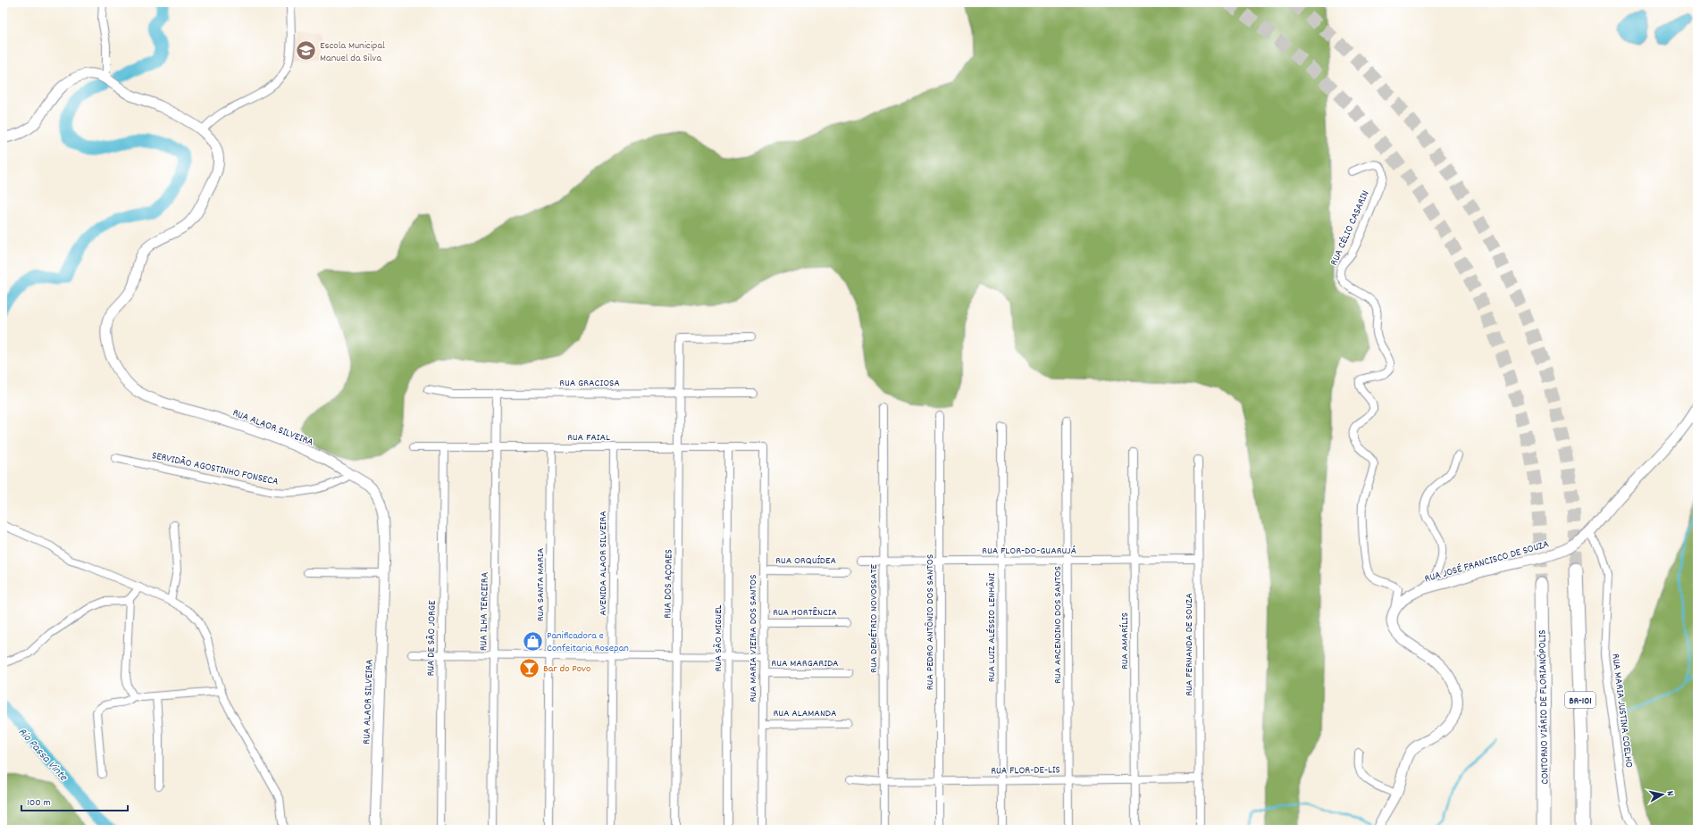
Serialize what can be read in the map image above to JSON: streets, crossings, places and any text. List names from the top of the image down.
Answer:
{
  "streets": {
    "highway": ["BR-101", "CONTORNO VIÁRIO DE FLORIANÓPOLIS"],
    "street": [
      "RUA CÉLIO CASARIN",
      "RUA GRACIOSA",
      "RUA ALAOR SILVEIRA",
      "RUA FAIAL",
      "SERVIDÃO AGOSTINHO FONSECA",
      "RUA FLOR-DO-GUARUJÁ",
      "RUA ORQUÍDEA",
      "RUA JOSÉ FRANCISCO DE SOUZA",
      "AVENIDA ALAOR SILVEIRA",
      "RUA DOS AÇORES",
      "RUA SANTA MARIA",
      "RUA ILHA TERCEIRA",
      "RUA HORTÊNCIA",
      "RUA DEMÉTRIO NOVOSSATE",
      "RUA PEDRO ANTÔNIO DOS SANTOS",
      "RUA ARCENDINO DOS SANTOS",
      "RUA LUIZ ALÉSSIO LENHÂNI",
      "RUA DE SÃO JORGE",
      "RUA SÃO MIGUEL",
      "RUA MARIA VIEIRA DOS SANTOS",
      "RUA AMARÍLIS",
      "RUA FERNANDA DE SOUZA",
      "RUA MARGARIDA",
      "RUA MARIA JUSTINA COELHO",
      "RUA ALAMANDA",
      "RUA FLOR-DE-LIS"
    ]
  },
  "crossings": [
    ["RUA CÉLIO CASARIN", "RUA JOSÉ FRANCISCO DE SOUZA"],
    ["RUA GRACIOSA", "RUA DOS AÇORES"],
    ["RUA GRACIOSA", "RUA ILHA TERCEIRA"],
    ["RUA ALAOR SILVEIRA", "SERVIDÃO AGOSTINHO FONSECA"],
    ["RUA FAIAL", "AVENIDA ALAOR SILVEIRA"],
    ["RUA FAIAL", "RUA DOS AÇORES"],
    ["RUA FAIAL", "RUA SANTA MARIA"],
    ["RUA FAIAL", "RUA ILHA TERCEIRA"],
    ["RUA FAIAL", "RUA DE SÃO JORGE"],
    ["RUA FAIAL", "RUA SÃO MIGUEL"],
    ["RUA FAIAL", "RUA MARIA VIEIRA DOS SANTOS"],
    ["RUA FLOR-DO-GUARUJÁ", "RUA DEMÉTRIO NOVOSSATE"],
    ["RUA FLOR-DO-GUARUJÁ", "RUA PEDRO ANTÔNIO DOS SANTOS"],
    ["RUA FLOR-DO-GUARUJÁ", "RUA ARCENDINO DOS SANTOS"],
    ["RUA FLOR-DO-GUARUJÁ", "RUA LUIZ ALÉSSIO LENHÂNI"],
    ["RUA FLOR-DO-GUARUJÁ", "RUA AMARÍLIS"],
    ["RUA FLOR-DO-GUARUJÁ", "RUA FERNANDA DE SOUZA"],
    ["RUA ORQUÍDEA", "RUA MARIA VIEIRA DOS SANTOS"],
    ["RUA JOSÉ FRANCISCO DE SOUZA", "RUA MARIA JUSTINA COELHO"],
    ["RUA HORTÊNCIA", "RUA MARIA VIEIRA DOS SANTOS"],
    ["RUA DEMÉTRIO NOVOSSATE", "RUA FLOR-DE-LIS"],
    ["RUA PEDRO ANTÔNIO DOS SANTOS", "RUA FLOR-DE-LIS"],
    ["RUA ARCENDINO DOS SANTOS", "RUA FLOR-DE-LIS"],
    ["RUA LUIZ ALÉSSIO LENHÂNI", "RUA FLOR-DE-LIS"],
    ["RUA MARIA VIEIRA DOS SANTOS", "RUA MARGARIDA"],
    ["RUA MARIA VIEIRA DOS SANTOS", "RUA ALAMANDA"],
    ["RUA AMARÍLIS", "RUA FLOR-DE-LIS"],
    ["RUA FERNANDA DE SOUZA", "RUA FLOR-DE-LIS"]
  ],
  "water": ["Rio Passa Vinte"],
  "places": {
    "school or university": ["Escola Municipal Manuel da Silva"],
    "shop": ["Panificadora e Confeitaria Rosepan"],
    "bar": ["Bar do Povo"]
  },
  "scale_bar": "100 m",
  "north": "right"
}
